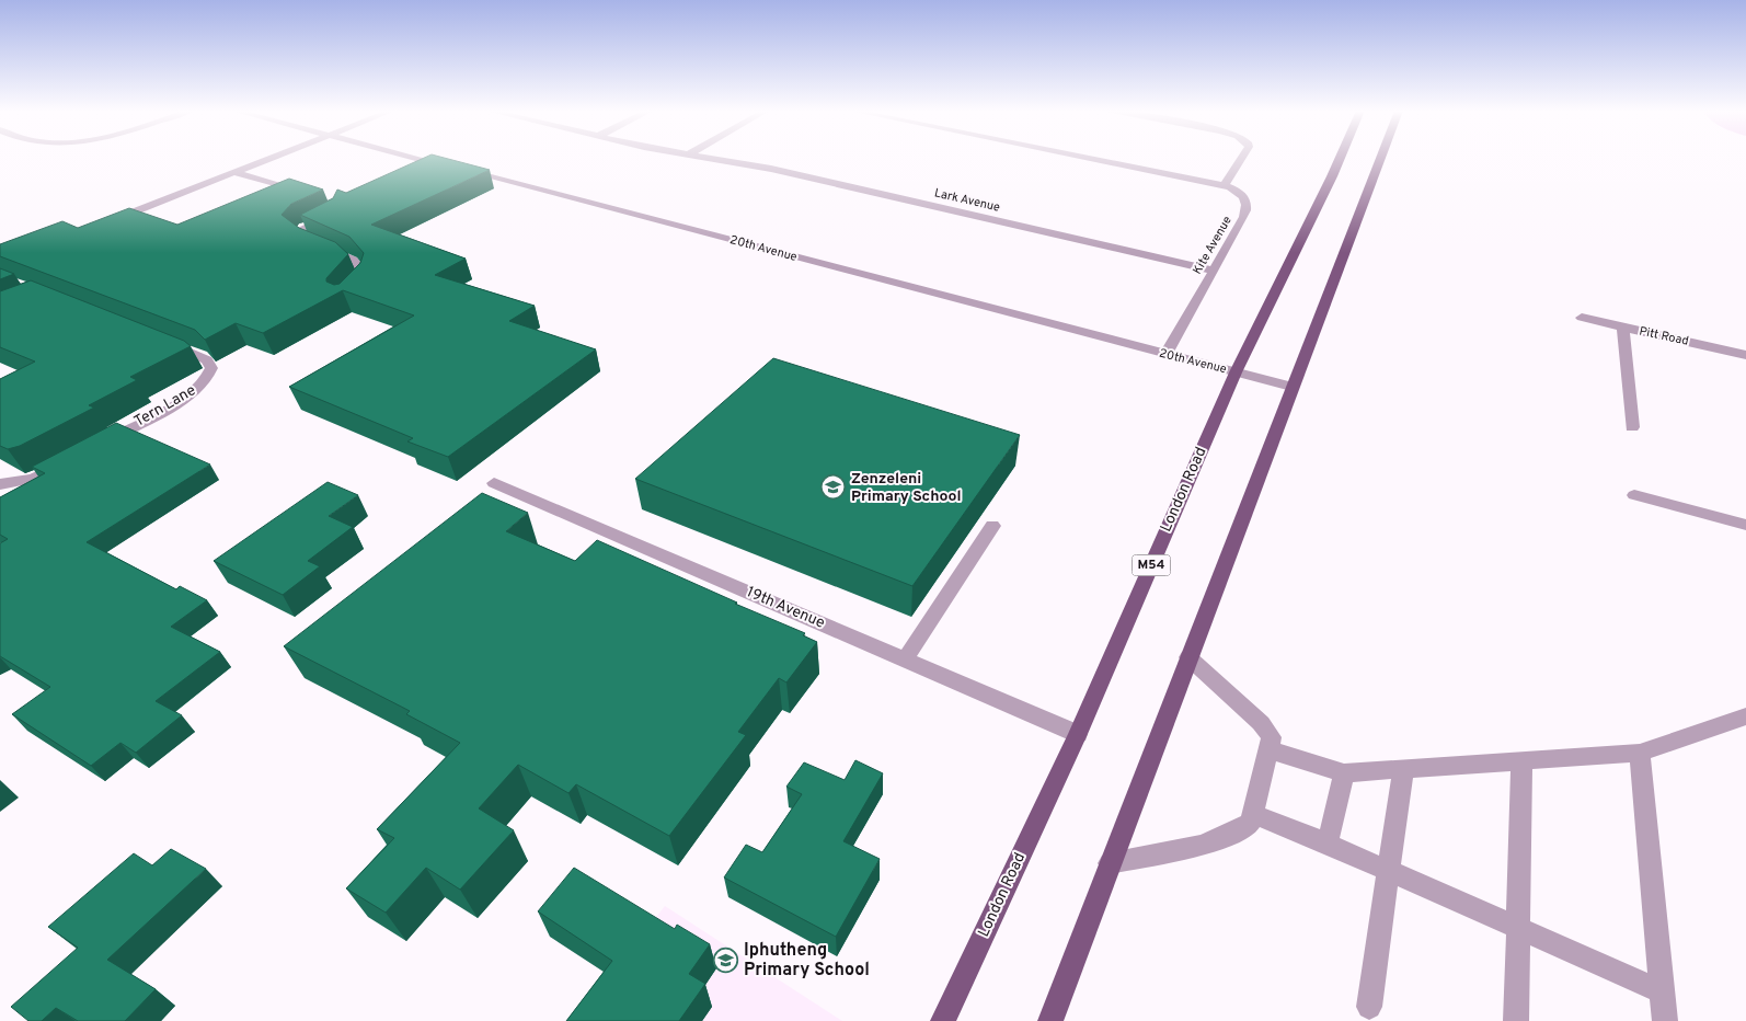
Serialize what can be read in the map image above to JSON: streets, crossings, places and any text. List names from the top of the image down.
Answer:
{
  "streets": {
    "main road": ["London Road", "M54"],
    "street": [
      "Lark Avenue",
      "Kite Avenue",
      "20th Avenue",
      "Pitt Road",
      "Tern Lane",
      "19th Avenue"
    ]
  },
  "crossings": [
    ["Lark Avenue", "Kite Avenue"],
    ["Kite Avenue", "20th Avenue"],
    ["20th Avenue", "London Road"],
    ["London Road", "19th Avenue"]
  ],
  "places": {
    "school or university": ["Zenzeleni Primary School", "Iphutheng Primary School"]
  }
}
